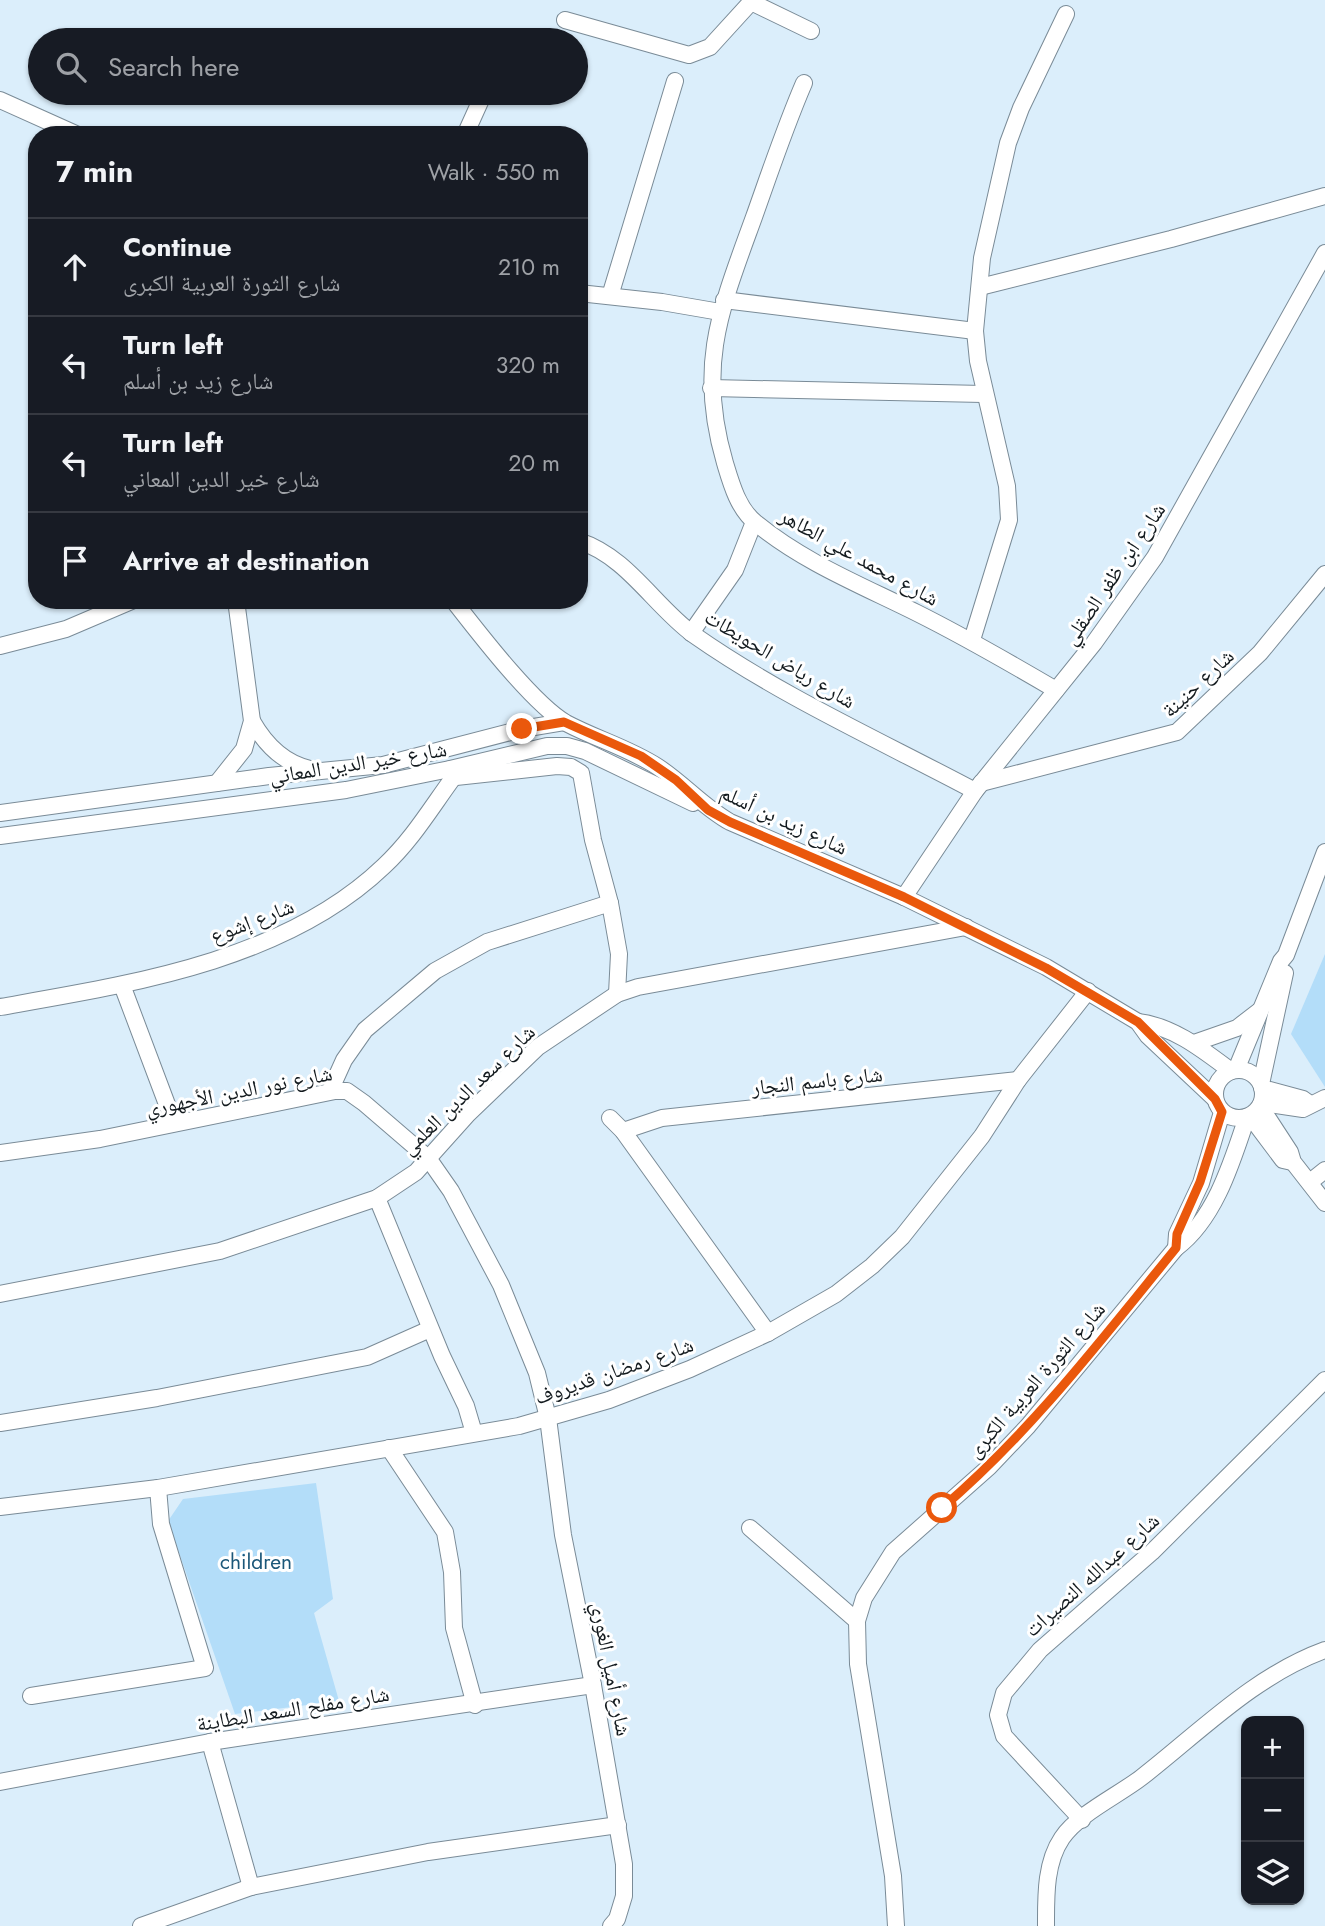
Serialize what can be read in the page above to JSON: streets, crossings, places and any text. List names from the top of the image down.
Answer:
{
  "streets": {
    "street": [
      "شارع محمد علي الطاهر",
      "شارع ابن ظفر الصقلي",
      "شارع رياض الحويطات",
      "شارع حنينة",
      "شارع خير الدين المعاني",
      "شارع زيد بن أسلم",
      "شارع إشوع",
      "شارع باسم النجار",
      "شارع سعد الدين العلمي",
      "شارع نور الدين الأجهوري",
      "شارع رمضان قديروف",
      "شارع الثورة العربية الكبرى",
      "شارع عبدالله النصيرات",
      "شارع أميل الغوري",
      "شارع مفلح السعد البطاينة"
    ]
  },
  "crossings": [
    ["شارع محمد علي الطاهر", "شارع ابن ظفر الصقلي"],
    ["شارع ابن ظفر الصقلي", "شارع رياض الحويطات"],
    ["شارع ابن ظفر الصقلي", "شارع حنينة"],
    ["شارع ابن ظفر الصقلي", "شارع زيد بن أسلم"],
    ["شارع رياض الحويطات", "شارع حنينة"],
    ["شارع خير الدين المعاني", "شارع زيد بن أسلم"],
    ["شارع خير الدين المعاني", "شارع إشوع"],
    ["شارع زيد بن أسلم", "شارع سعد الدين العلمي"],
    ["شارع زيد بن أسلم", "شارع رمضان قديروف"],
    ["شارع زيد بن أسلم", "شارع الثورة العربية الكبرى"],
    ["شارع باسم النجار", "شارع رمضان قديروف"],
    ["شارع سعد الدين العلمي", "شارع نور الدين الأجهوري"],
    ["شارع نور الدين الأجهوري", "شارع رمضان قديروف"],
    ["شارع نور الدين الأجهوري", "شارع أميل الغوري"],
    ["شارع رمضان قديروف", "شارع أميل الغوري"],
    ["شارع أميل الغوري", "شارع مفلح السعد البطاينة"]
  ],
  "parks": ["children"],
  "page": {
    "search": "Search here",
    "heading": ["7 min", "Walk · 550 m"],
    "list": [
      ["Continue", "شارع الثورة العربية الكبرى", "210 m"],
      ["Turn left", "شارع زيد بن أسلم", "320 m"],
      ["Turn left", "شارع خير الدين المعاني", "20 m"],
      "Arrive at destination"
    ],
    "map_buttons": ["+", "−"]
  }
}
